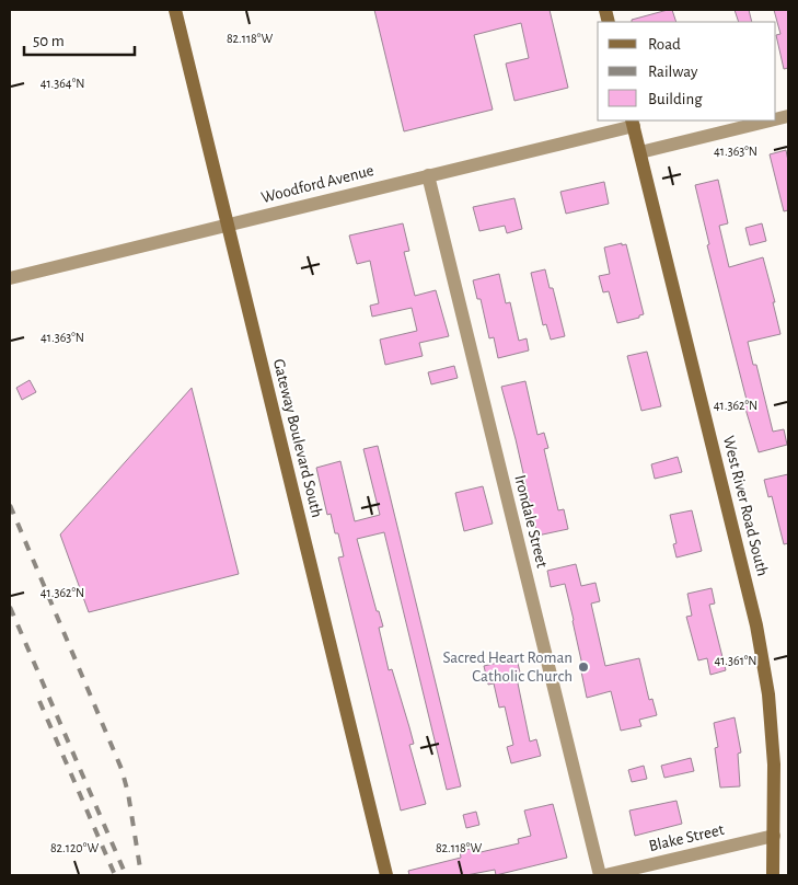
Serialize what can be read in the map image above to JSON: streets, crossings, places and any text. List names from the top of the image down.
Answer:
{
  "streets": {
    "main road": ["Gateway Boulevard South", "West River Road South"],
    "street": ["Woodford Avenue", "Irondale Street", "Blake Street"]
  },
  "crossings": [
    ["Woodford Avenue", "Gateway Boulevard South"],
    ["Woodford Avenue", "West River Road South"],
    ["Woodford Avenue", "Irondale Street"],
    ["West River Road South", "Blake Street"]
  ],
  "places": ["Sacred Heart Roman Catholic Church"],
  "legend": ["Road", "Railway", "Building"],
  "scale_bar": "50 m",
  "coordinates": [
    "82.118°W",
    "41.364°N",
    "41.363°N",
    "41.362°N",
    "41.361°N",
    "82.120°W"
  ]
}
